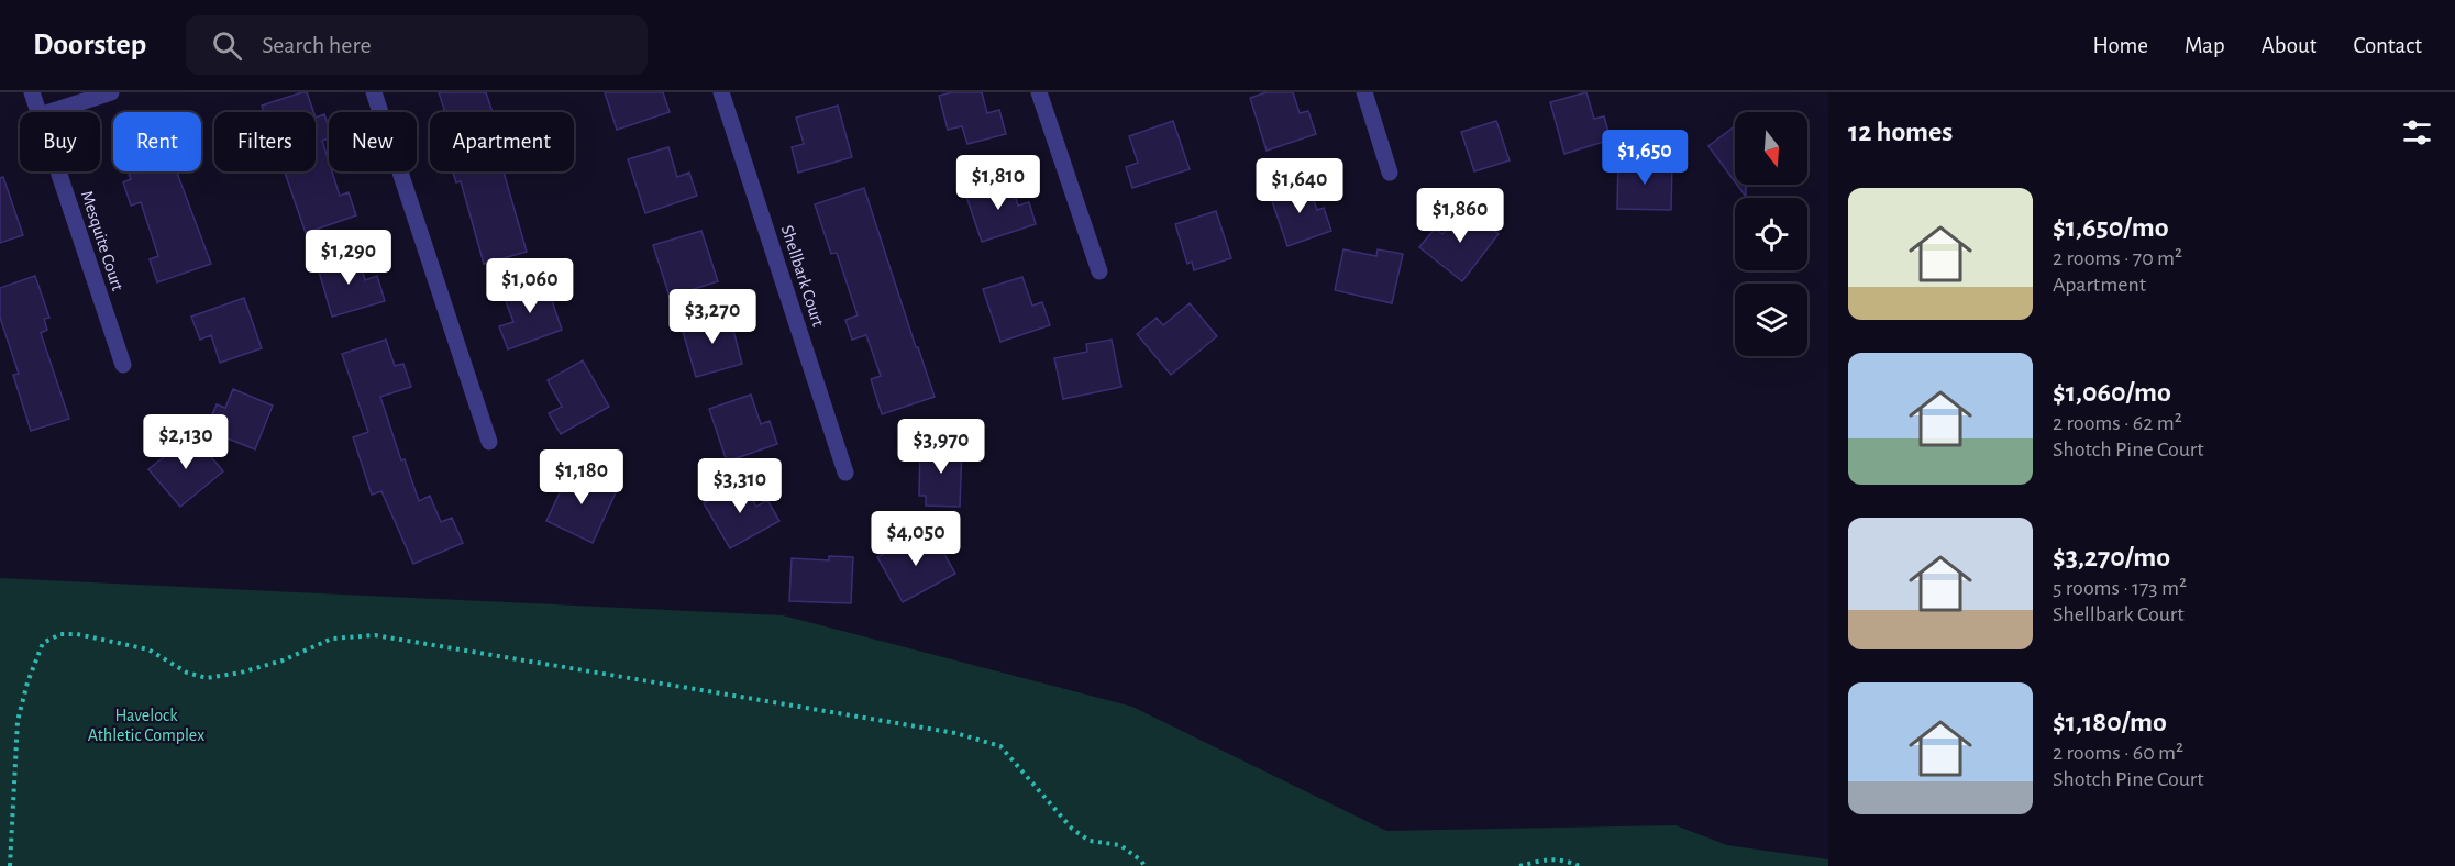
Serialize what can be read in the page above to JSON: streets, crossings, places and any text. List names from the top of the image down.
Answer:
{
  "streets": {
    "street": ["Mesquite Court", "Shellbark Court"]
  },
  "parks": ["Havelock Athletic Complex"],
  "north": "bottom",
  "page": {
    "header": "Doorstep",
    "search": "Search here",
    "nav": [
      "Home",
      "Map",
      "About",
      "Contact"
    ],
    "heading": "12 homes",
    "chip": [
      "Buy",
      "Rent",
      "Filters",
      "New",
      "Apartment"
    ],
    "price": [
      "$1,650",
      "$1,810",
      "$1,640",
      "$1,860",
      "$1,290",
      "$1,060",
      "$3,270",
      "$2,130",
      "$3,970",
      "$1,180",
      "$3,310",
      "$4,050"
    ],
    "list": [
      {
        "name": "$1,650/mo",
        "note": "2 rooms · 70 m² · Apartment"
      },
      {
        "name": "$1,060/mo",
        "note": "2 rooms · 62 m² · Shotch Pine Court"
      },
      {
        "name": "$3,270/mo",
        "note": "5 rooms · 173 m² · Shellbark Court"
      },
      {
        "name": "$1,180/mo",
        "note": "2 rooms · 60 m² · Shotch Pine Court"
      }
    ]
  }
}
